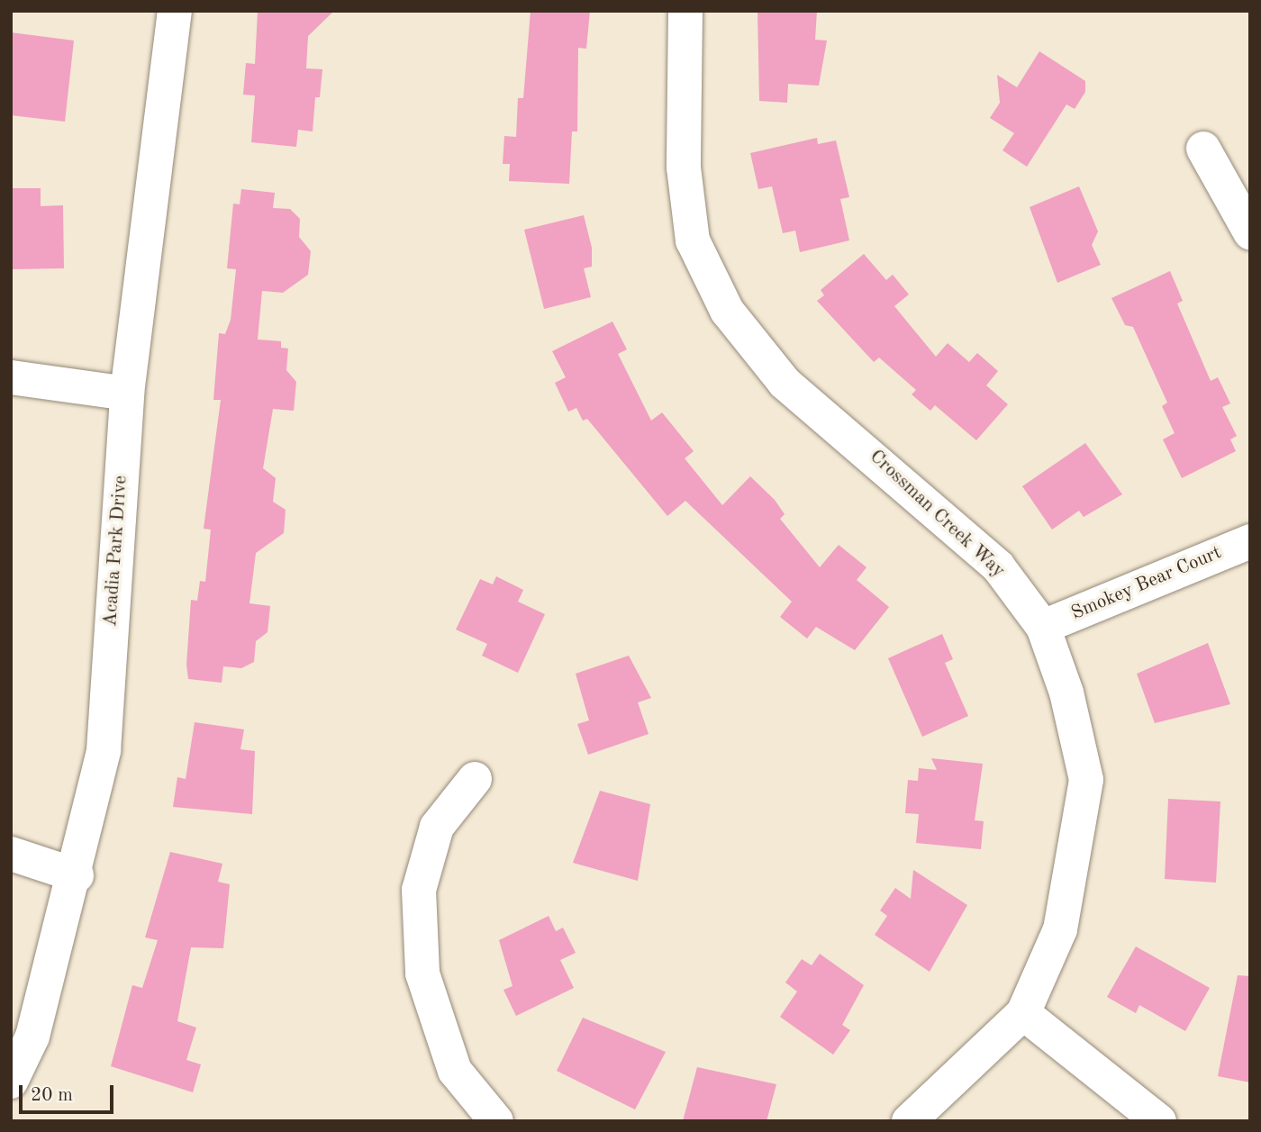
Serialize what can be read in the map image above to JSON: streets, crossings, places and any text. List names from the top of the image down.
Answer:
{
  "streets": {
    "street": ["Crossman Creek Way", "Acadia Park Drive", "Smokey Bear Court"]
  },
  "crossings": [
    ["Crossman Creek Way", "Smokey Bear Court"]
  ],
  "scale_bar": "20 m"
}
